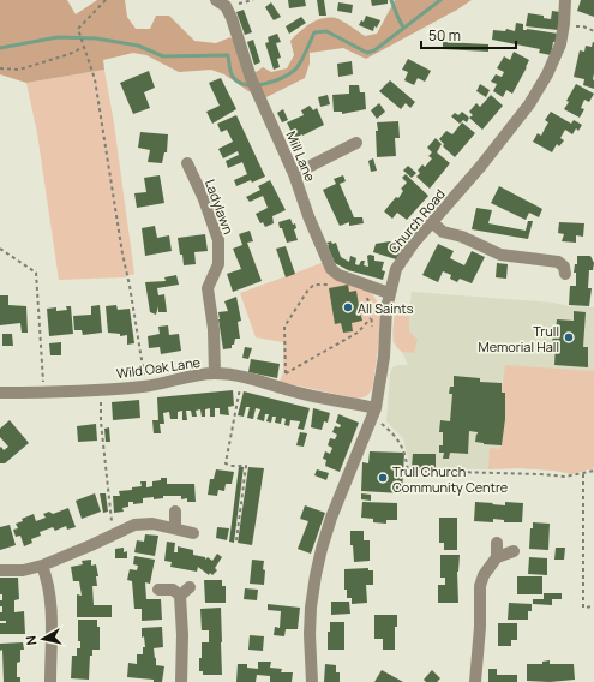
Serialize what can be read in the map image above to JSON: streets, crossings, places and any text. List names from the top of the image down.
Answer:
{
  "streets": {
    "street": [
      "Mill Lane",
      "Ladylawn",
      "Church Road",
      "Wild Oak Lane"
    ]
  },
  "crossings": [
    ["Mill Lane", "Church Road"],
    ["Ladylawn", "Wild Oak Lane"],
    ["Church Road", "Wild Oak Lane"]
  ],
  "places": ["All Saints", "Trull Memorial Hall", "Trull Church Community Centre"],
  "scale_bar": "50 m",
  "north": "left"
}
